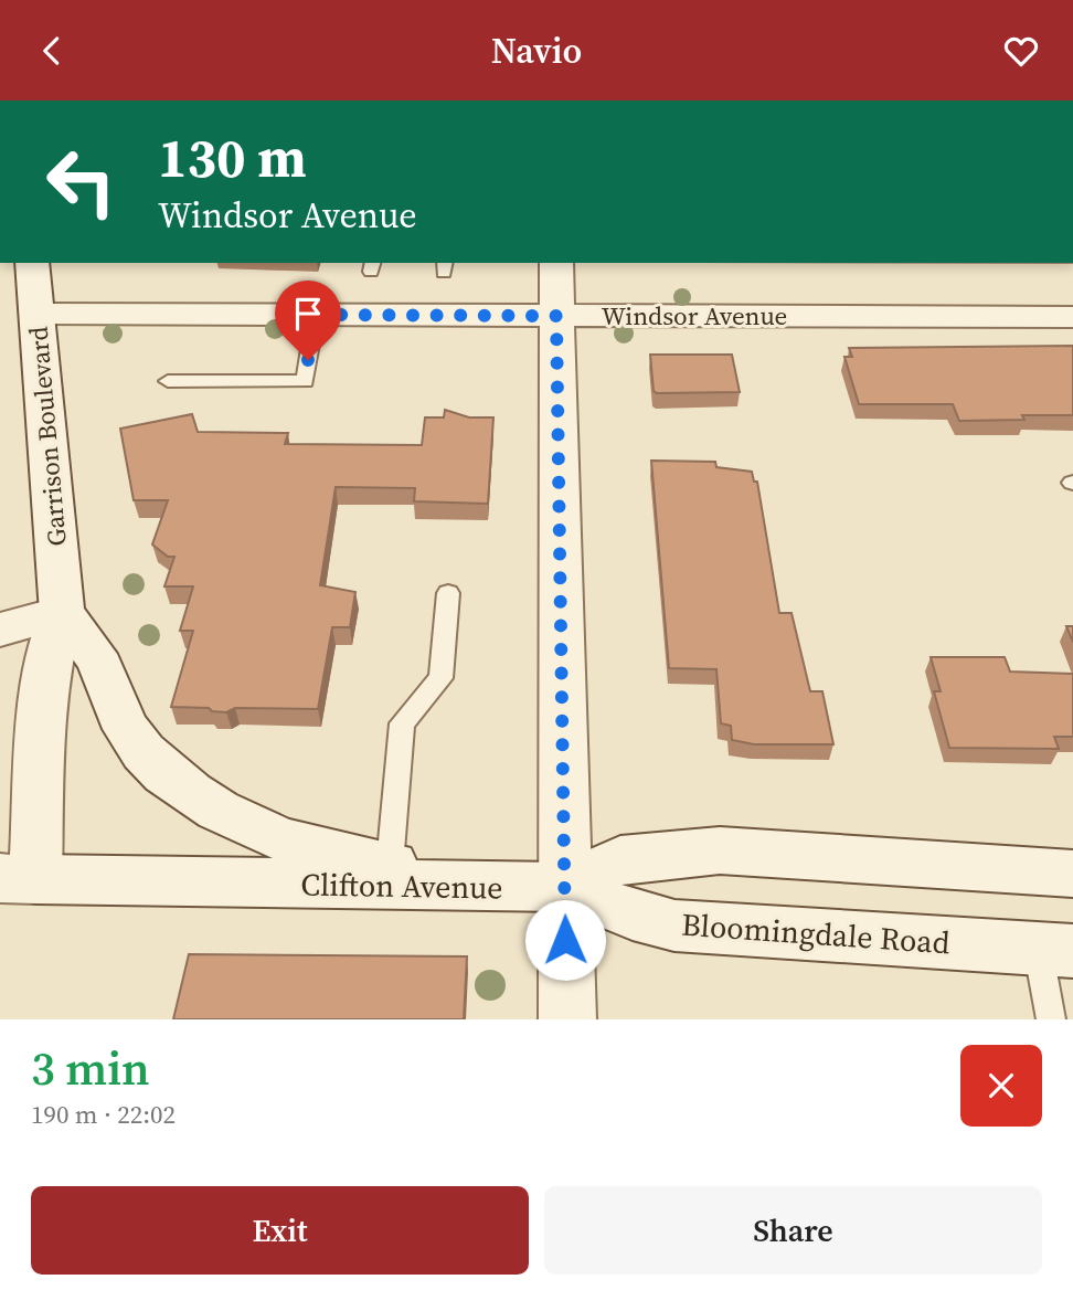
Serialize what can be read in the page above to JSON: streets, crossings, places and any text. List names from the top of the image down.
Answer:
{
  "streets": {
    "street": [
      "Windsor Avenue",
      "Garrison Boulevard",
      "Clifton Avenue",
      "Bloomingdale Road"
    ]
  },
  "crossings": [
    ["Windsor Avenue", "Garrison Boulevard"],
    ["Garrison Boulevard", "Clifton Avenue"],
    ["Clifton Avenue", "Bloomingdale Road"]
  ],
  "page": {
    "header": "Navio",
    "turn": ["130 m", "Windsor Avenue"],
    "heading": ["3 min", "190 m · 22:02"],
    "buttons": ["Exit", "Share"]
  }
}
